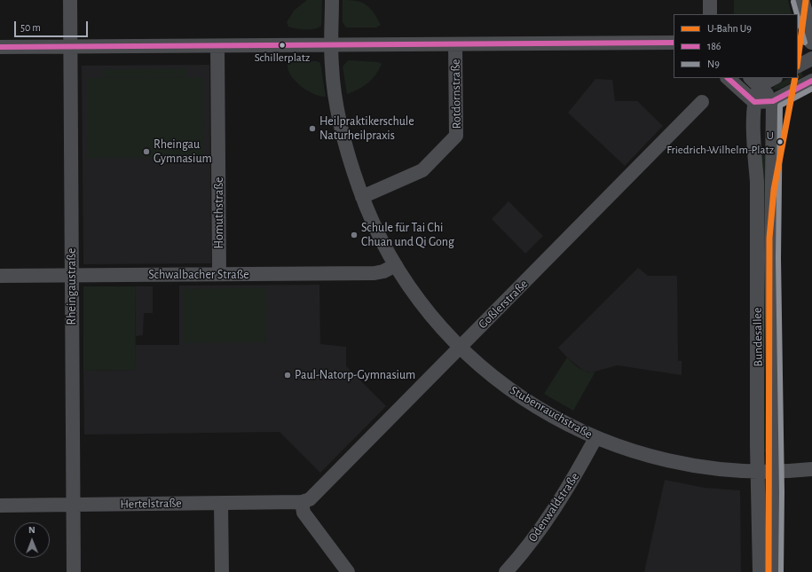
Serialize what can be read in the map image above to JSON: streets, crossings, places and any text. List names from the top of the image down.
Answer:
{
  "streets": {
    "street": [
      "Rotdornstraße",
      "Homuthstraße",
      "Schwalbacher Straße",
      "Rheingaustraße",
      "Goßlerstraße",
      "Bundesallee",
      "Stubenrauchstraße",
      "Hertelstraße",
      "Odenwaldstraße"
    ]
  },
  "crossings": [
    ["Rotdornstraße", "Stubenrauchstraße"],
    ["Homuthstraße", "Schwalbacher Straße"],
    ["Schwalbacher Straße", "Rheingaustraße"],
    ["Schwalbacher Straße", "Stubenrauchstraße"],
    ["Rheingaustraße", "Hertelstraße"],
    ["Goßlerstraße", "Stubenrauchstraße"],
    ["Goßlerstraße", "Hertelstraße"],
    ["Bundesallee", "Stubenrauchstraße"],
    ["Stubenrauchstraße", "Odenwaldstraße"]
  ],
  "places": [
    "Schillerplatz",
    "Heilpraktikerschule Naturheilpraxis",
    "U Friedrich-Wilhelm-Platz",
    "Rheingau Gymnasium",
    "Schule für Tai Chi Chuan und Qi Gong",
    "Paul-Natorp-Gymnasium"
  ],
  "lines": ["metro line U9", "transit line N9", "transit line 186"],
  "legend": ["U-Bahn U9", "186", "N9"],
  "scale_bar": "50 m",
  "north": "top"
}
